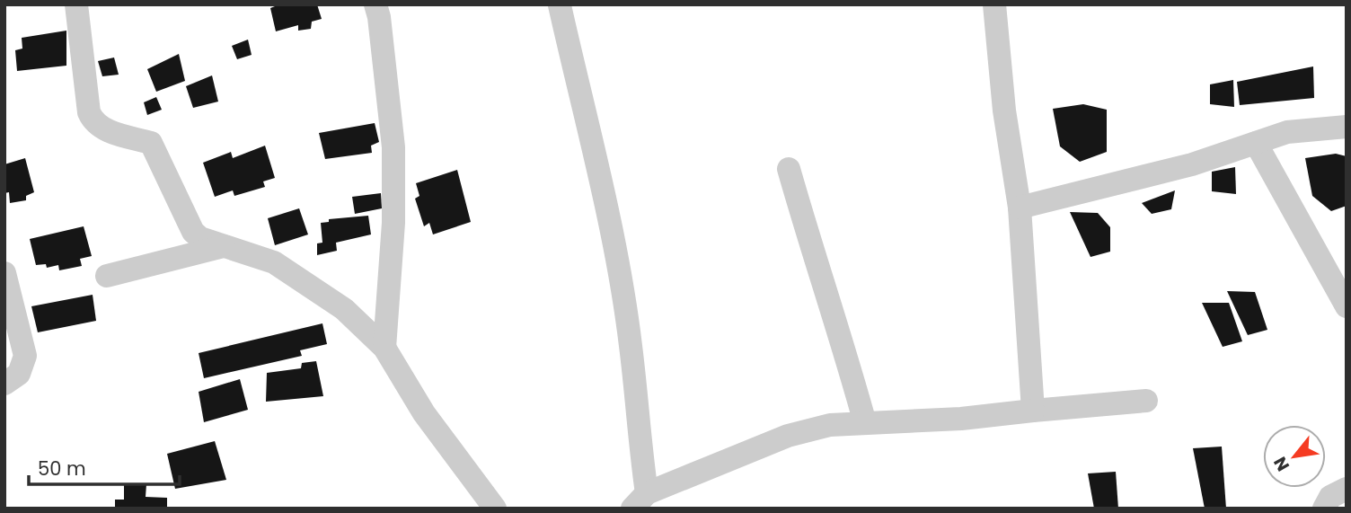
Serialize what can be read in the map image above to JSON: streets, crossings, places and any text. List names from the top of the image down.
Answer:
{
  "scale_bar": "50 m",
  "north": "bottom left"
}
